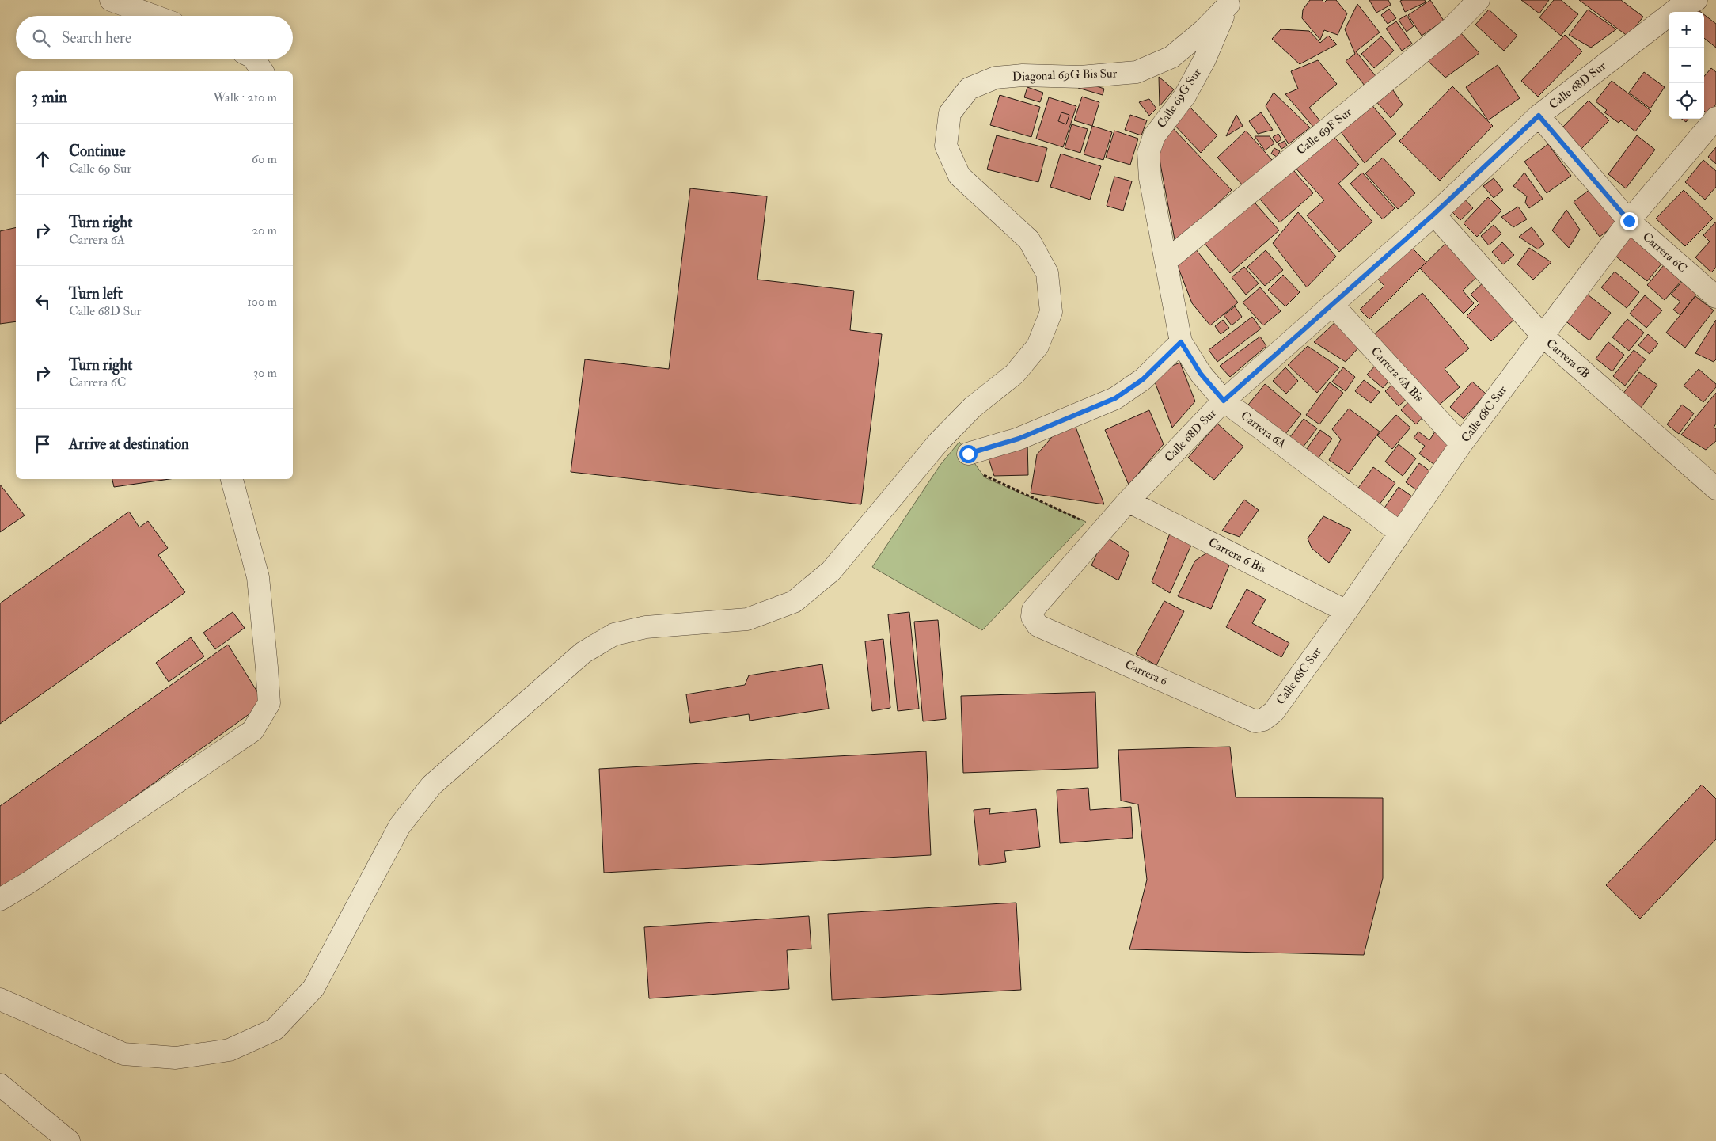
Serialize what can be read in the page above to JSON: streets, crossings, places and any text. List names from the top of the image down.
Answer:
{
  "streets": {
    "street": [
      "Diagonal 69G Bis Sur",
      "Calle 68D Sur",
      "Calle 69G Sur",
      "Calle 69F Sur",
      "Carrera 6C",
      "Carrera 6B",
      "Carrera 6A Bis",
      "Calle 68C Sur",
      "Carrera 6A",
      "Carrera 6 Bis",
      "Carrera 6"
    ]
  },
  "crossings": [
    ["Diagonal 69G Bis Sur", "Calle 69G Sur"],
    ["Calle 68D Sur", "Carrera 6C"],
    ["Calle 68D Sur", "Carrera 6B"],
    ["Calle 68D Sur", "Carrera 6A Bis"],
    ["Calle 68D Sur", "Carrera 6A"],
    ["Calle 68D Sur", "Carrera 6 Bis"],
    ["Calle 68D Sur", "Carrera 6"],
    ["Calle 69G Sur", "Carrera 6A"],
    ["Calle 69F Sur", "Carrera 6A"],
    ["Carrera 6C", "Calle 68C Sur"],
    ["Carrera 6B", "Calle 68C Sur"],
    ["Carrera 6A Bis", "Calle 68C Sur"],
    ["Calle 68C Sur", "Carrera 6A"],
    ["Calle 68C Sur", "Carrera 6 Bis"],
    ["Calle 68C Sur", "Carrera 6"]
  ],
  "page": {
    "map_buttons": ["+", "−"],
    "search": "Search here",
    "heading": ["3 min", "Walk · 210 m"],
    "list": [
      ["Continue", "Calle 69 Sur", "60 m"],
      ["Turn right", "Carrera 6A", "20 m"],
      ["Turn left", "Calle 68D Sur", "100 m"],
      ["Turn right", "Carrera 6C", "30 m"],
      "Arrive at destination"
    ]
  }
}
